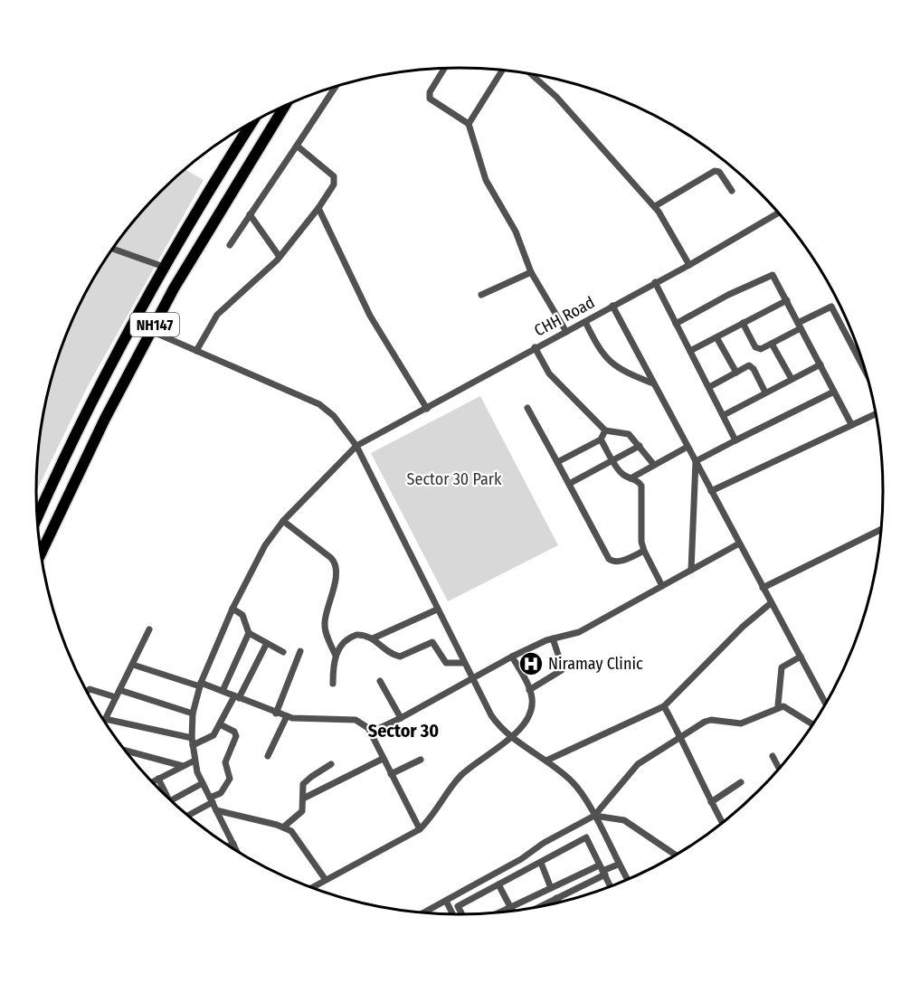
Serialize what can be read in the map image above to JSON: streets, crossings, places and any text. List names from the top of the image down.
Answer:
{
  "streets": {
    "highway": ["NH147"],
    "street": ["CHH Road"]
  },
  "districts": ["Sector 30"],
  "parks": ["Sector 30 Park"],
  "places": {
    "hospital": ["Niramay Clinic"]
  }
}
